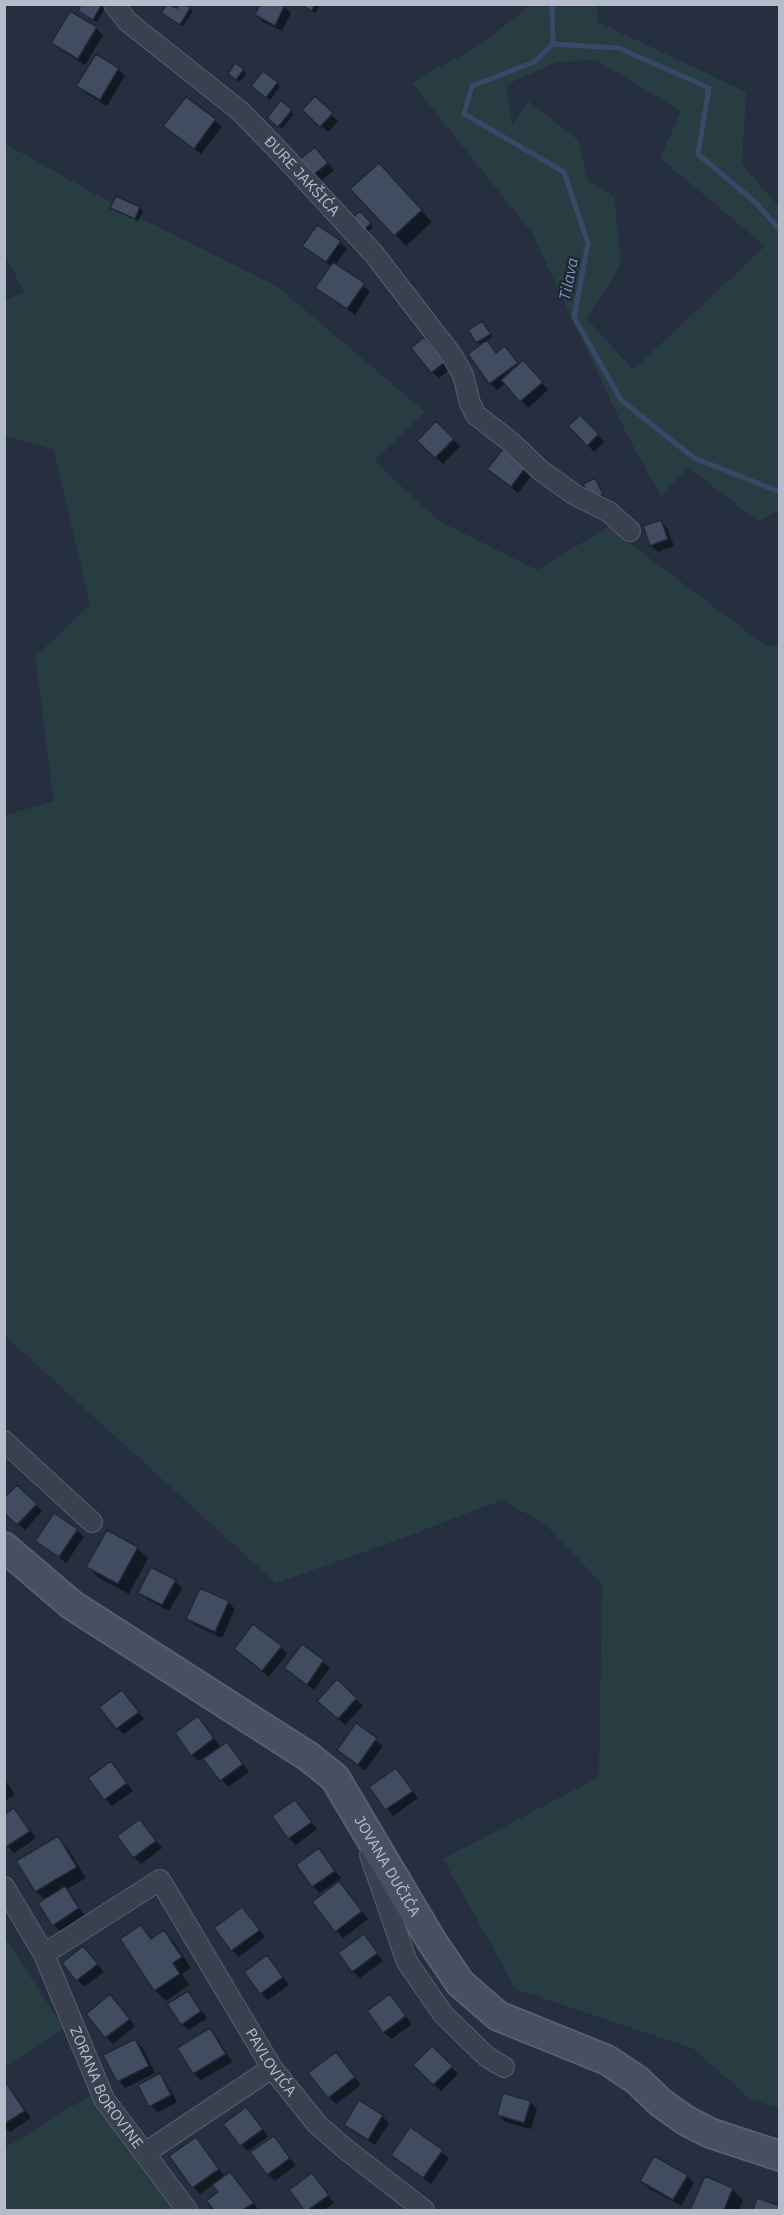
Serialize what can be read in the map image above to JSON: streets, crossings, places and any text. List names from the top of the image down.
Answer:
{
  "streets": {
    "main road": ["JOVANA DUČIĆA"],
    "street": ["ĐURE JAKŠIĆA", "PAVLOVIĆA", "ZORANA BOROVINE"]
  },
  "crossings": [
    ["PAVLOVIĆA", "ZORANA BOROVINE"]
  ],
  "water": ["Tilava"]
}
